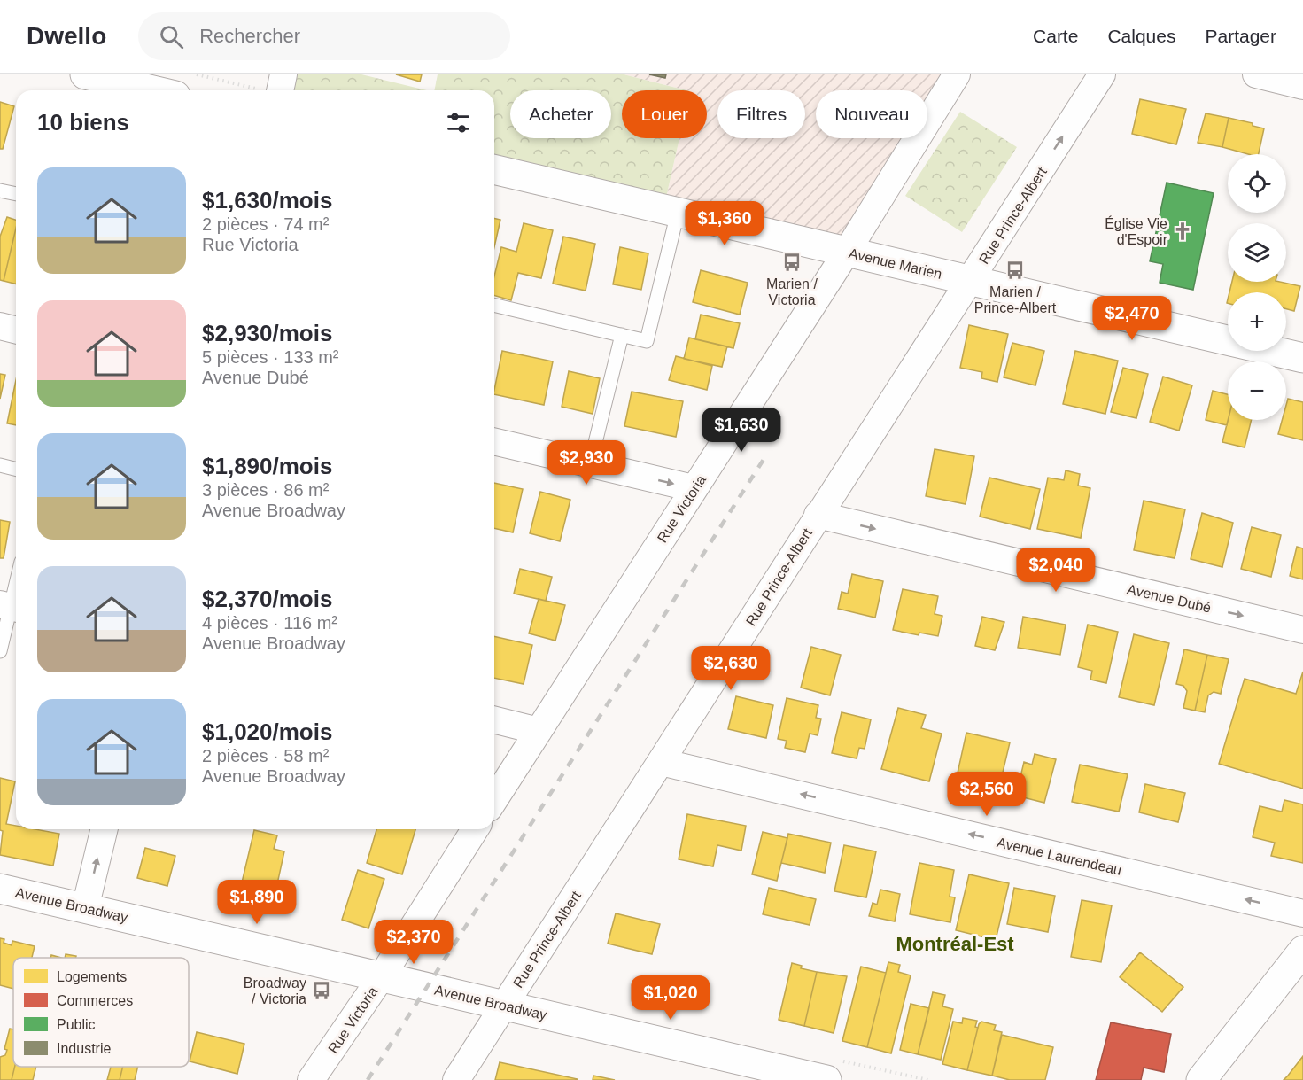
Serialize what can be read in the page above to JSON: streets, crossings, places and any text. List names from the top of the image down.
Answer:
{
  "streets": {
    "street": [
      "Rue Prince-Albert",
      "Avenue Marien",
      "Rue Victoria",
      "Avenue Dubé",
      "Avenue Laurendeau",
      "Avenue Broadway"
    ]
  },
  "crossings": [
    ["Rue Prince-Albert", "Avenue Marien"],
    ["Rue Prince-Albert", "Avenue Dubé"],
    ["Rue Prince-Albert", "Avenue Laurendeau"],
    ["Rue Prince-Albert", "Avenue Broadway"],
    ["Avenue Marien", "Rue Victoria"],
    ["Rue Victoria", "Avenue Broadway"]
  ],
  "one_way": ["Avenue Dubé", "Avenue Laurendeau"],
  "districts": ["Montréal-Est"],
  "places": {
    "church": ["Église Vie d'Espoir"],
    "bus stop": ["Marien / Victoria", "Marien / Prince-Albert", "Broadway / Victoria"]
  },
  "legend": [
    "Logements",
    "Commerces",
    "Public",
    "Industrie"
  ],
  "page": {
    "header": "Dwello",
    "search": "Rechercher",
    "nav": ["Carte", "Calques", "Partager"],
    "chip": [
      "Acheter",
      "Louer",
      "Filtres",
      "Nouveau"
    ],
    "heading": "10 biens",
    "map_buttons": ["+", "−"],
    "list": [
      {
        "name": "$1,630/mois",
        "note": "2 pièces · 74 m² · Rue Victoria"
      },
      {
        "name": "$2,930/mois",
        "note": "5 pièces · 133 m² · Avenue Dubé"
      },
      {
        "name": "$1,890/mois",
        "note": "3 pièces · 86 m² · Avenue Broadway"
      },
      {
        "name": "$2,370/mois",
        "note": "4 pièces · 116 m² · Avenue Broadway"
      },
      {
        "name": "$1,020/mois",
        "note": "2 pièces · 58 m² · Avenue Broadway"
      }
    ],
    "price": [
      "$1,360",
      "$2,470",
      "$1,630",
      "$2,930",
      "$2,040",
      "$2,630",
      "$2,560",
      "$1,890",
      "$2,370",
      "$1,020"
    ]
  }
}
